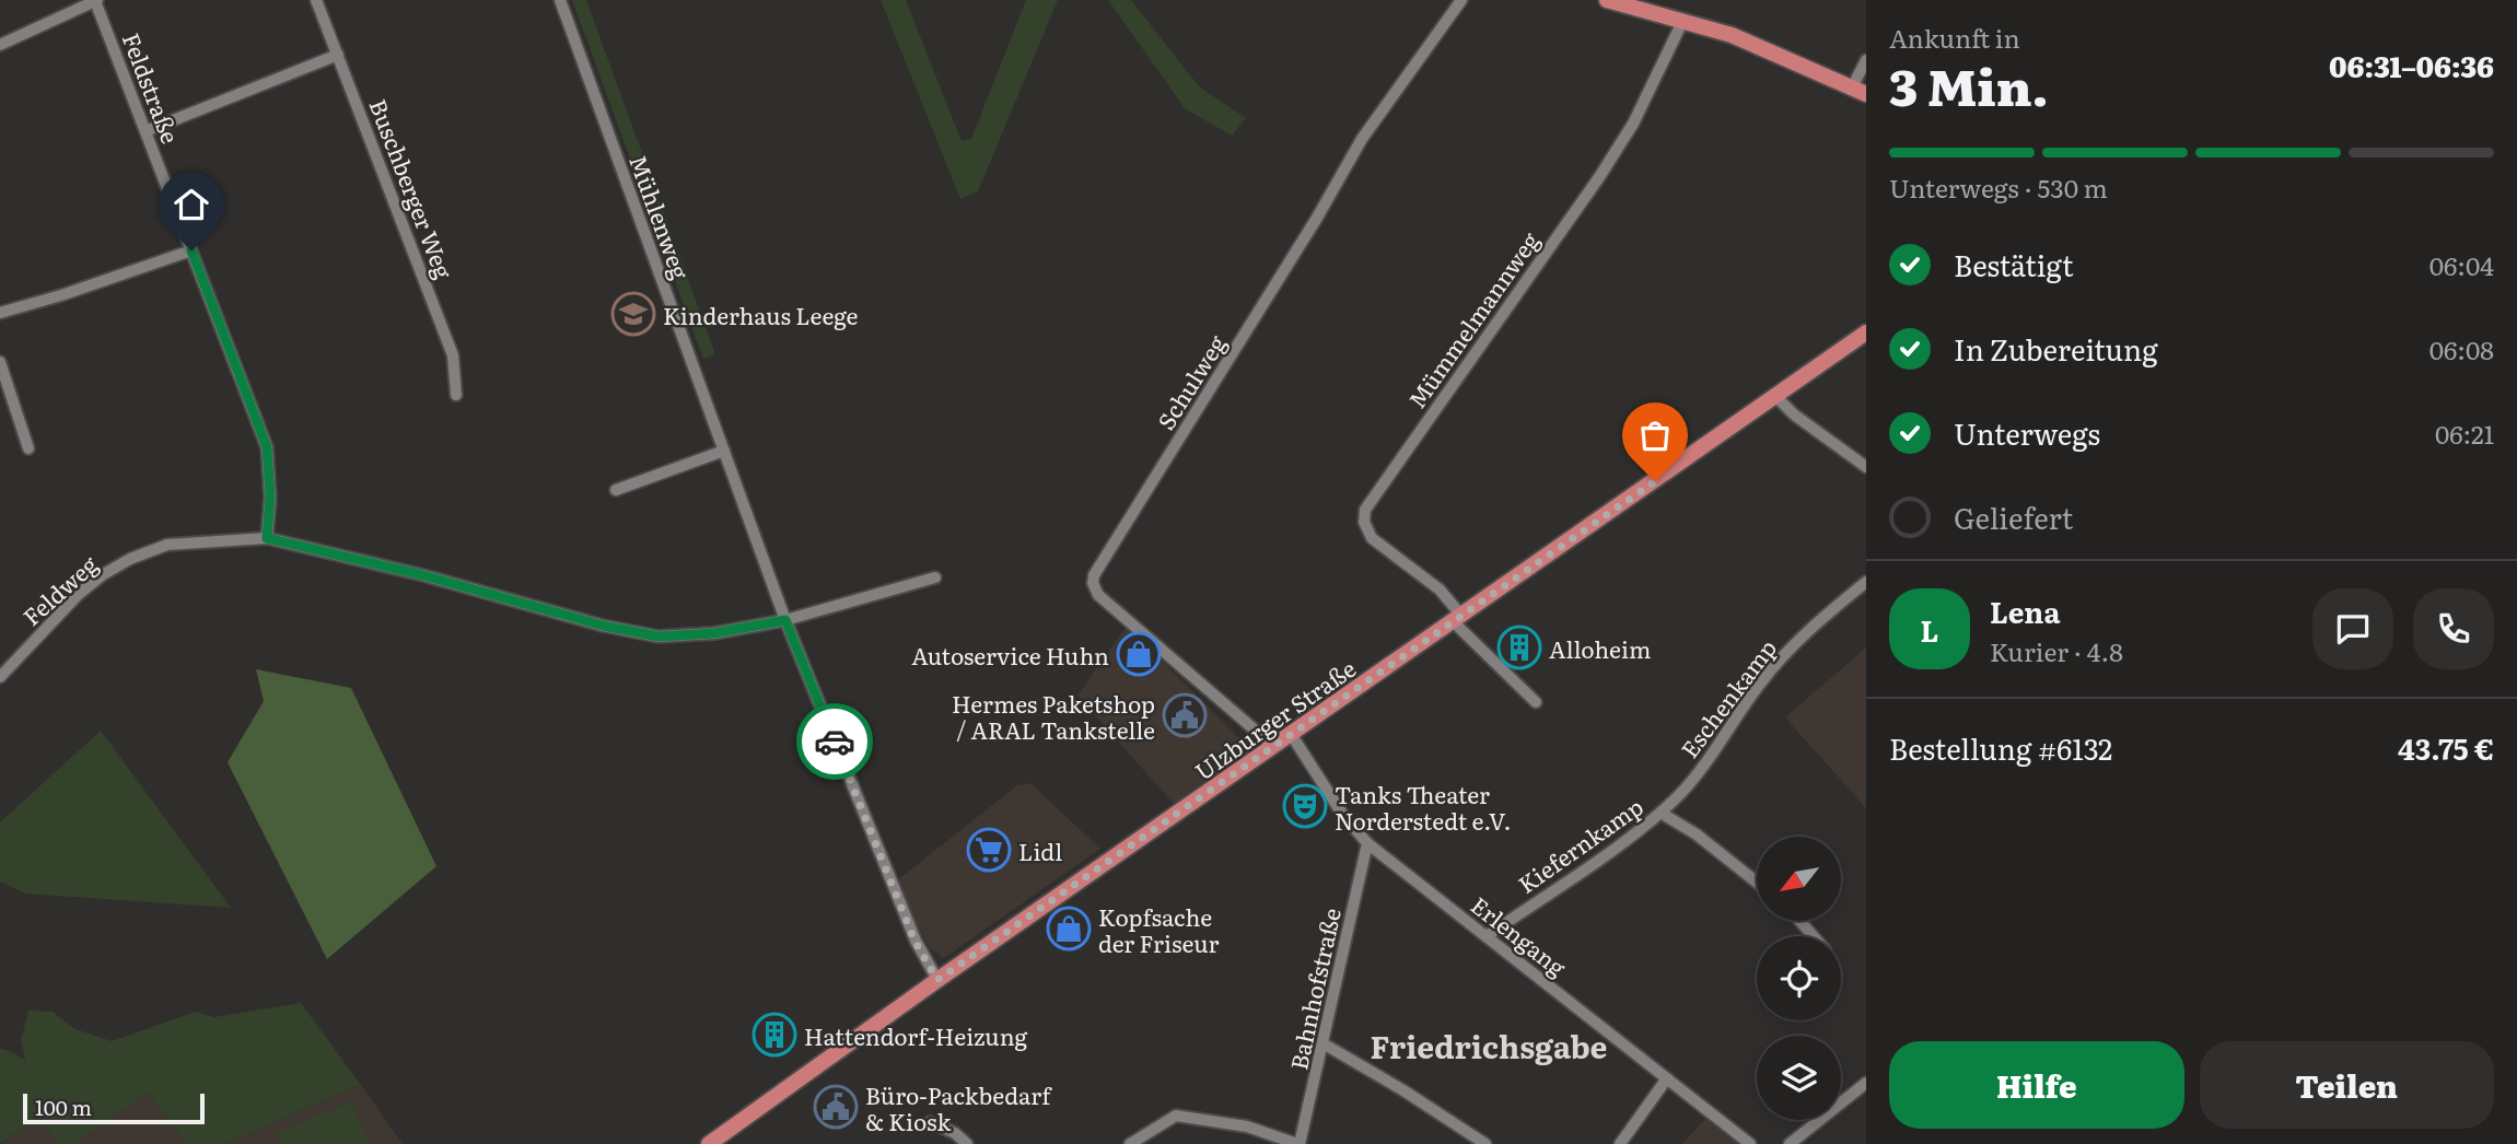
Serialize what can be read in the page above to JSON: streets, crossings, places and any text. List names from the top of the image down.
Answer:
{
  "streets": {
    "main road": ["Ulzburger Straße"],
    "street": [
      "Feldstraße",
      "Buschberger Weg",
      "Mühlenweg",
      "Mümmelmannweg",
      "Schulweg",
      "Feldweg",
      "Eschenkamp",
      "Kiefernkamp",
      "Erlengang",
      "Bahnhofstraße"
    ]
  },
  "crossings": [
    ["Feldstraße", "Feldweg"],
    ["Mühlenweg", "Feldweg"],
    ["Mühlenweg", "Ulzburger Straße"],
    ["Mümmelmannweg", "Ulzburger Straße"],
    ["Schulweg", "Ulzburger Straße"],
    ["Eschenkamp", "Kiefernkamp"],
    ["Ulzburger Straße", "Erlengang"],
    ["Kiefernkamp", "Erlengang"],
    ["Erlengang", "Bahnhofstraße"]
  ],
  "districts": ["Friedrichsgabe"],
  "places": {
    "school or university": ["Kinderhaus Leege"],
    "building": ["Alloheim", "Hattendorf-Heizung"],
    "shop": ["Autoservice Huhn", "Kopfsache der Friseur"],
    "public building": ["Hermes Paketshop / ARAL Tankstelle", "Büro-Packbedarf & Kiosk"],
    "theatre": ["Tanks Theater Norderstedt e.V."],
    "supermarket": ["Lidl"]
  },
  "scale_bar": "100 m",
  "north": "bottom left",
  "page": {
    "heading": ["3 Min.", "Ankunft in", "06:31–06:36"],
    "panel": [
      "Lena",
      "Kurier · 4.8",
      "Bestellung #6132",
      "43.75 €"
    ],
    "bar": "Unterwegs · 530 m",
    "list": [
      ["Bestätigt", "06:04"],
      ["In Zubereitung", "06:08"],
      ["Unterwegs", "06:21"],
      "Geliefert"
    ],
    "round": "L",
    "buttons": ["Hilfe", "Teilen"],
    "scale": "100 m"
  }
}
